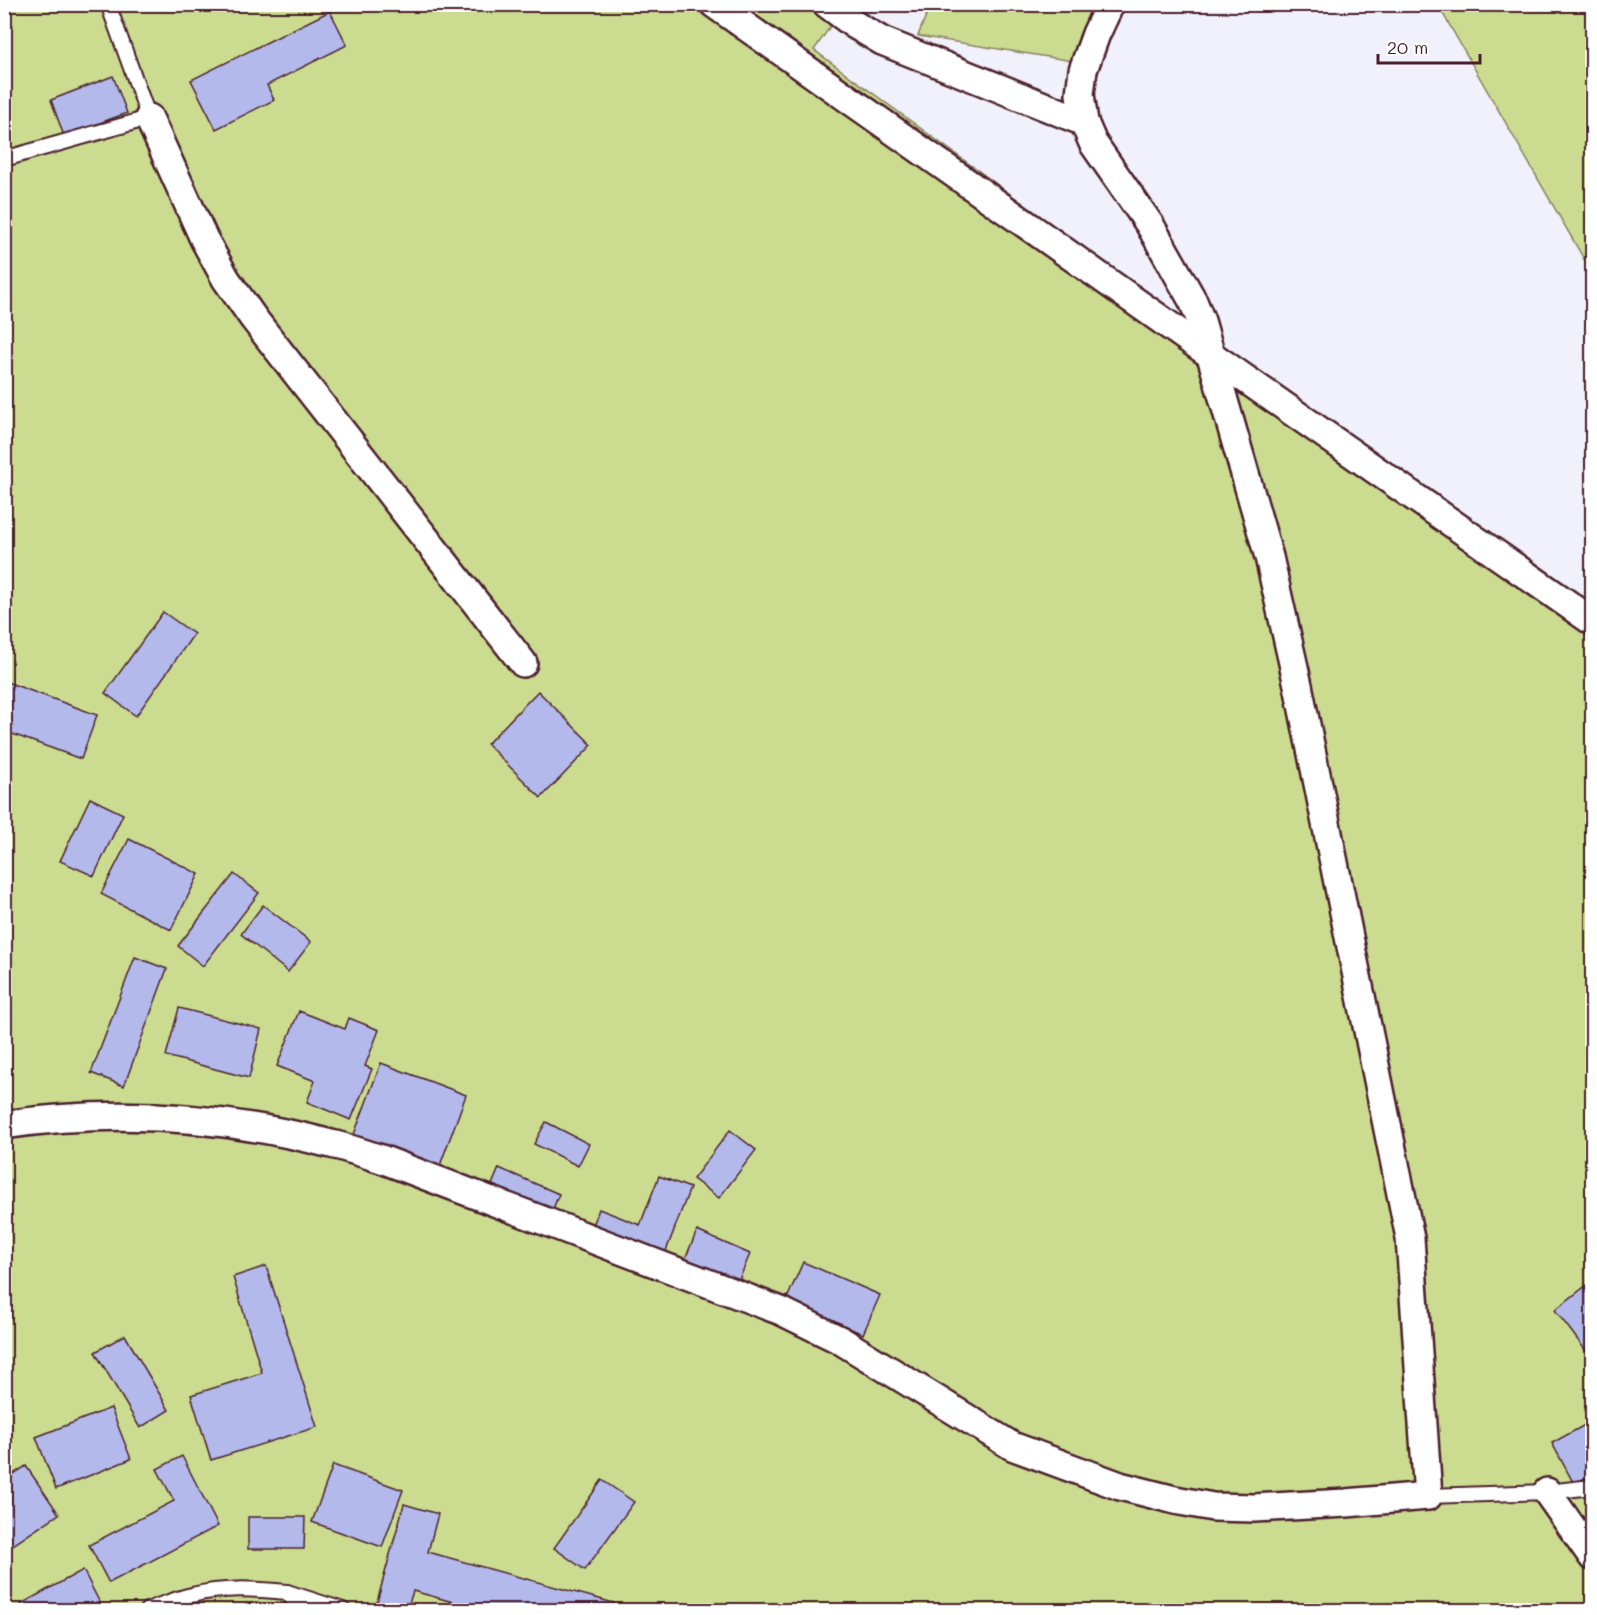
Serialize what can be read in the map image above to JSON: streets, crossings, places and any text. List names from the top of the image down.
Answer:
{
  "scale_bar": "20 m"
}
